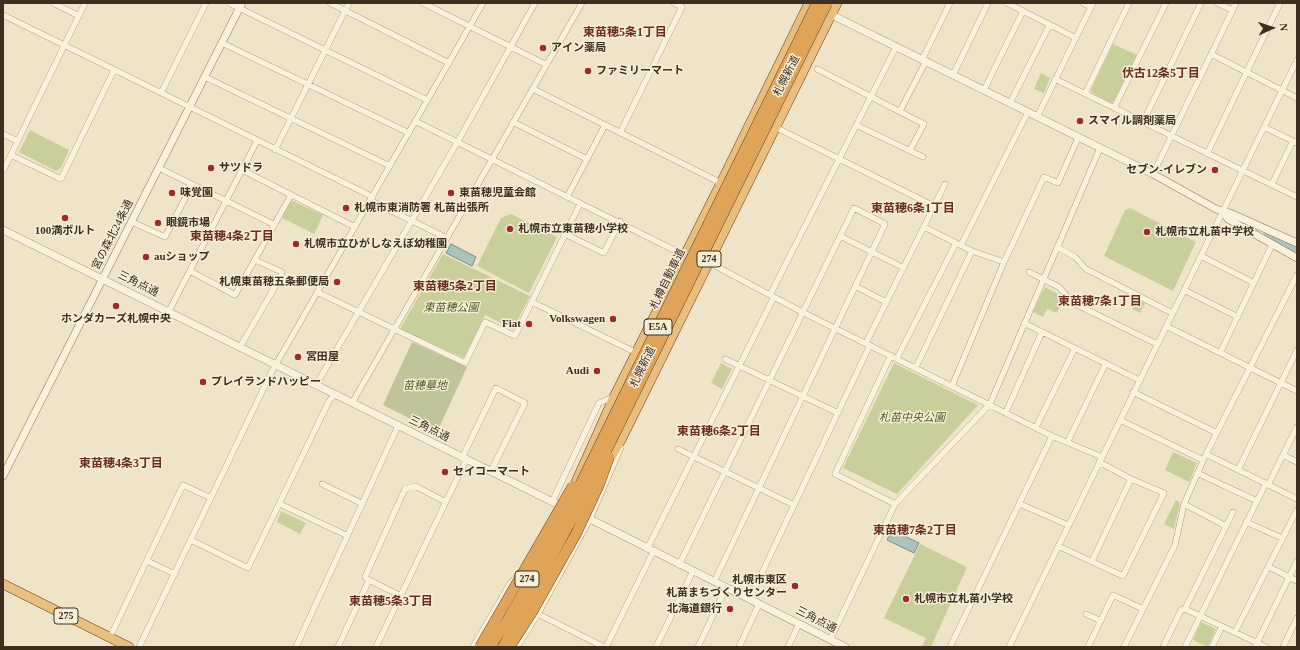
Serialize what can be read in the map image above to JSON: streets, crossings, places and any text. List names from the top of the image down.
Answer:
{
  "streets": {
    "highway": [
      "札幌新道",
      "274",
      "札樽自動車道",
      "E5A",
      "275"
    ],
    "street": ["宮の森北24条通", "三角点通"]
  },
  "crossings": [
    ["札幌新道", "札樽自動車道"],
    ["札幌新道", "三角点通"],
    ["宮の森北24条通", "三角点通"]
  ],
  "districts": [
    "東苗穂5条1丁目",
    "伏古12条5丁目",
    "東苗穂6条1丁目",
    "東苗穂4条2丁目",
    "東苗穂5条2丁目",
    "東苗穂7条1丁目",
    "東苗穂6条2丁目",
    "東苗穂4条3丁目",
    "東苗穂7条2丁目",
    "東苗穂5条3丁目"
  ],
  "parks": ["東苗穂公園", "苗穂墓地", "札苗中央公園"],
  "places": [
    "アイン薬局",
    "ファミリーマート",
    "スマイル調剤薬局",
    "サツドラ",
    "セブン-イレブン",
    "味覚園",
    "東苗穂児童会館",
    "札幌市東消防署 札苗出張所",
    "100満ボルト",
    "眼鏡市場",
    "札幌市立東苗穂小学校",
    "札幌市立札苗中学校",
    "札幌市立ひがしなえぼ幼稚園",
    "auショップ",
    "札幌東苗穂五条郵便局",
    "ホンダカーズ札幌中央",
    "Volkswagen",
    "Fiat",
    "宮田屋",
    "Audi",
    "プレイランドハッピー",
    "セイコーマート",
    "札幌市東区 札苗まちづくりセンター",
    "札幌市立札苗小学校",
    "北海道銀行"
  ],
  "north": "right"
}
